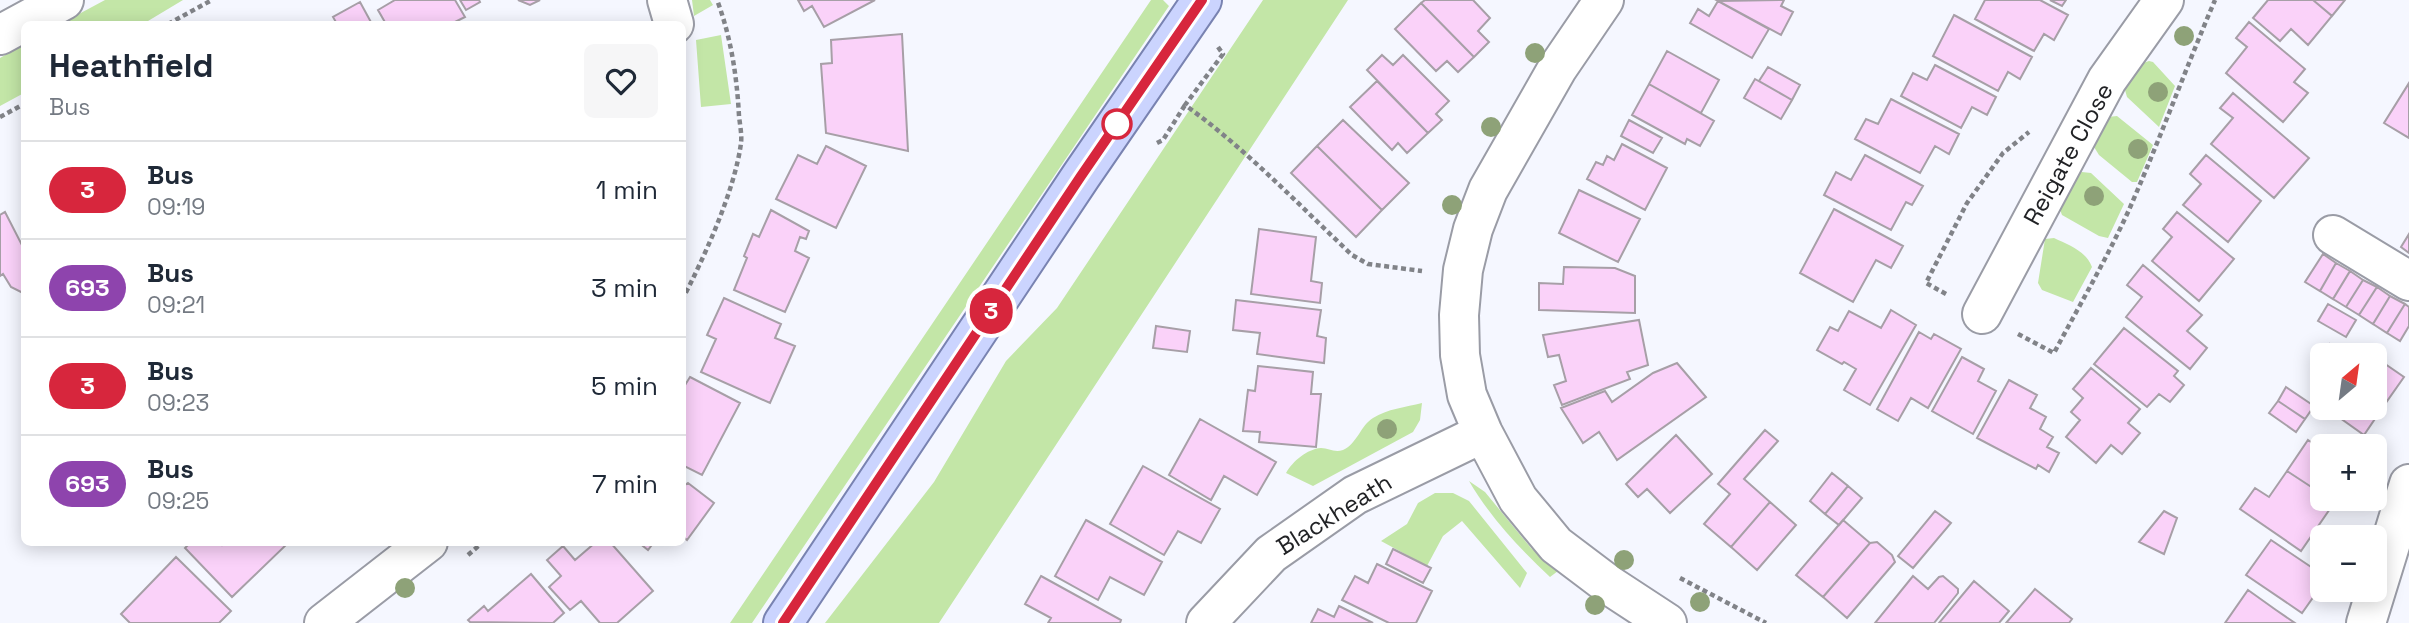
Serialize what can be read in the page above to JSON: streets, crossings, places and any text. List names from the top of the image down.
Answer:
{
  "streets": {
    "street": ["Reigate Close", "Blackheath"]
  },
  "lines": ["bus line 3"],
  "north": "top right",
  "page": {
    "on_map": "3",
    "heading": ["Heathfield", "Bus"],
    "list": [
      {
        "mark": "3",
        "name": "Bus",
        "note": "09:19",
        "value": "1 min"
      },
      {
        "mark": "693",
        "name": "Bus",
        "note": "09:21",
        "value": "3 min"
      },
      {
        "mark": "3",
        "name": "Bus",
        "note": "09:23",
        "value": "5 min"
      },
      {
        "mark": "693",
        "name": "Bus",
        "note": "09:25",
        "value": "7 min"
      }
    ],
    "map_buttons": ["+", "−"]
  }
}
